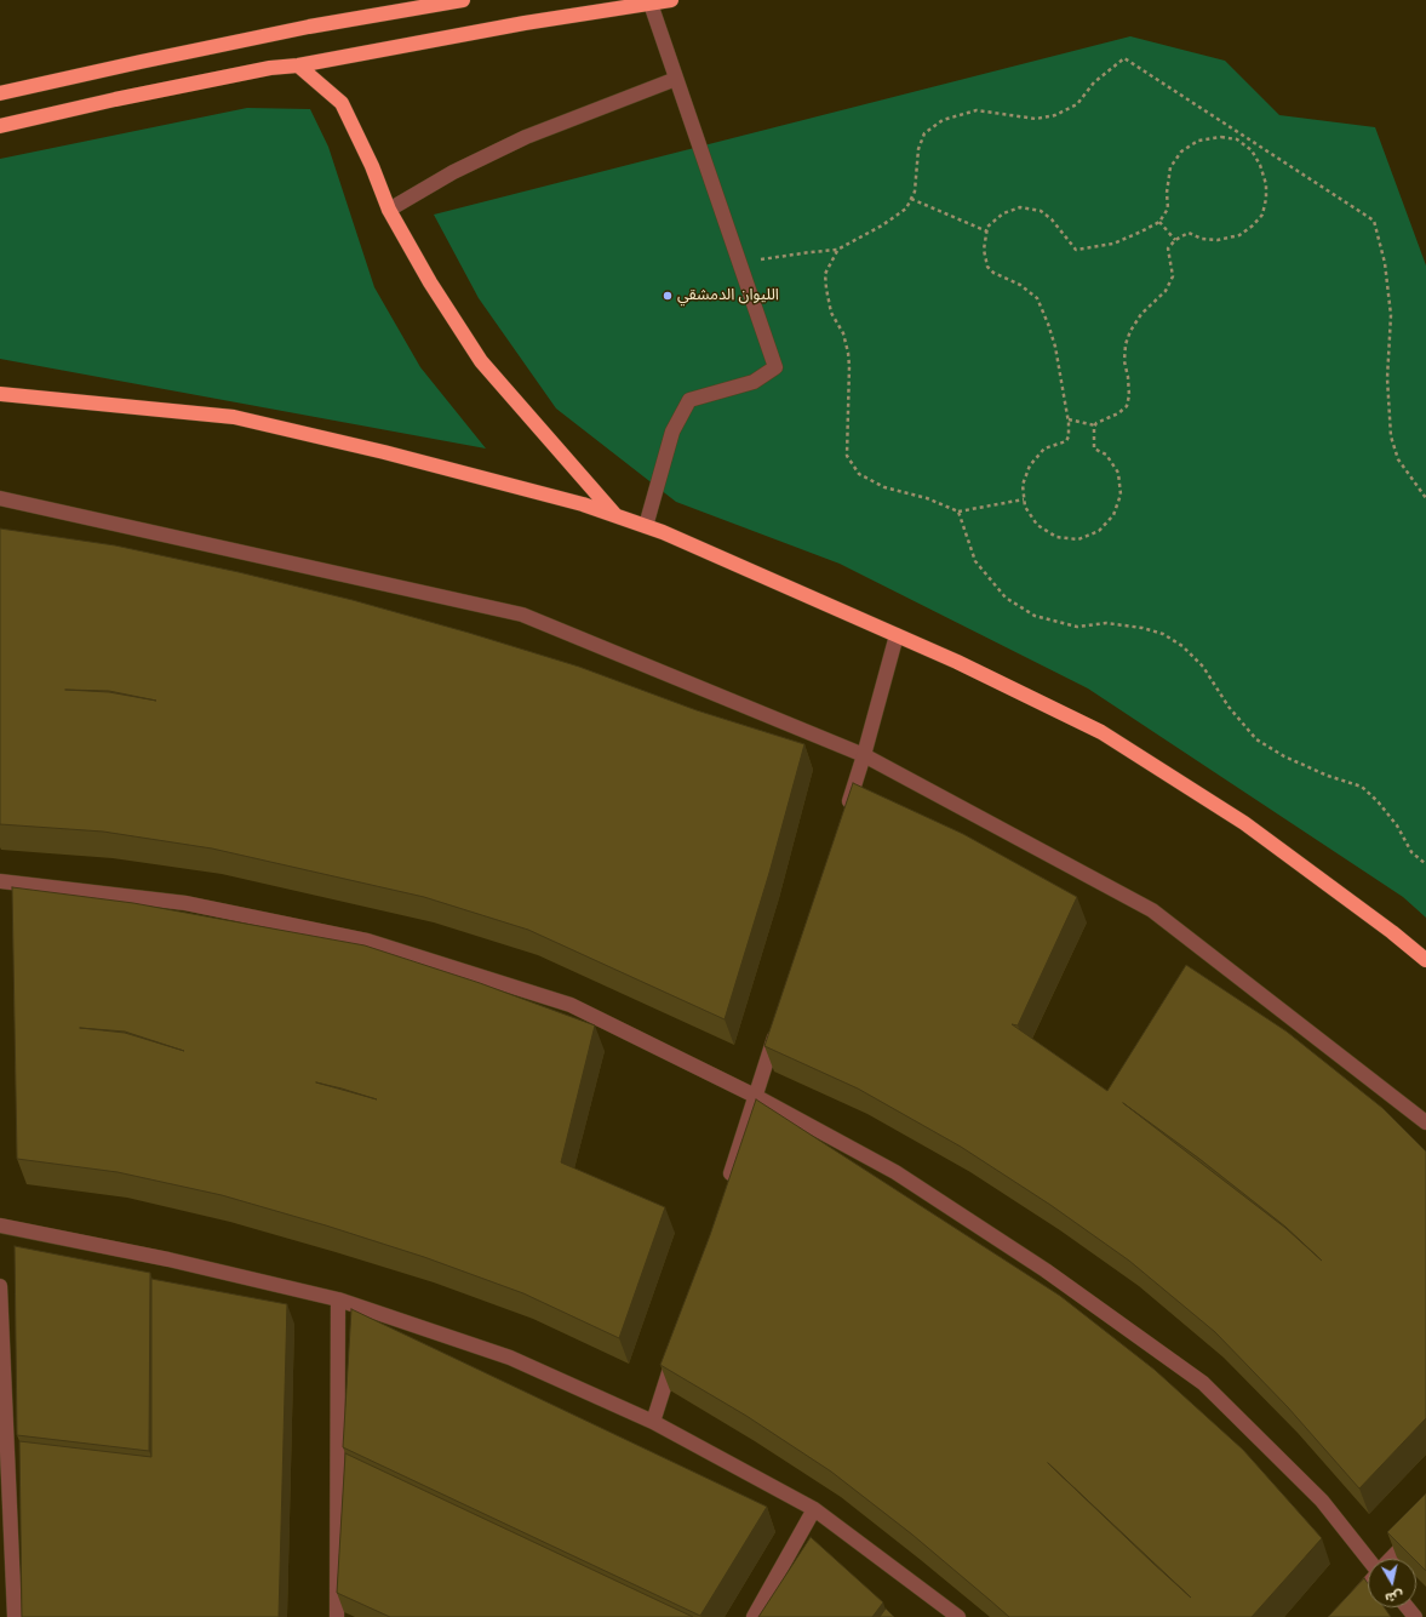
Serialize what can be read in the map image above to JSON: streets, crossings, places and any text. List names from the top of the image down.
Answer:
{
  "places": ["الليوان الدمشقي"],
  "north": "bottom"
}
